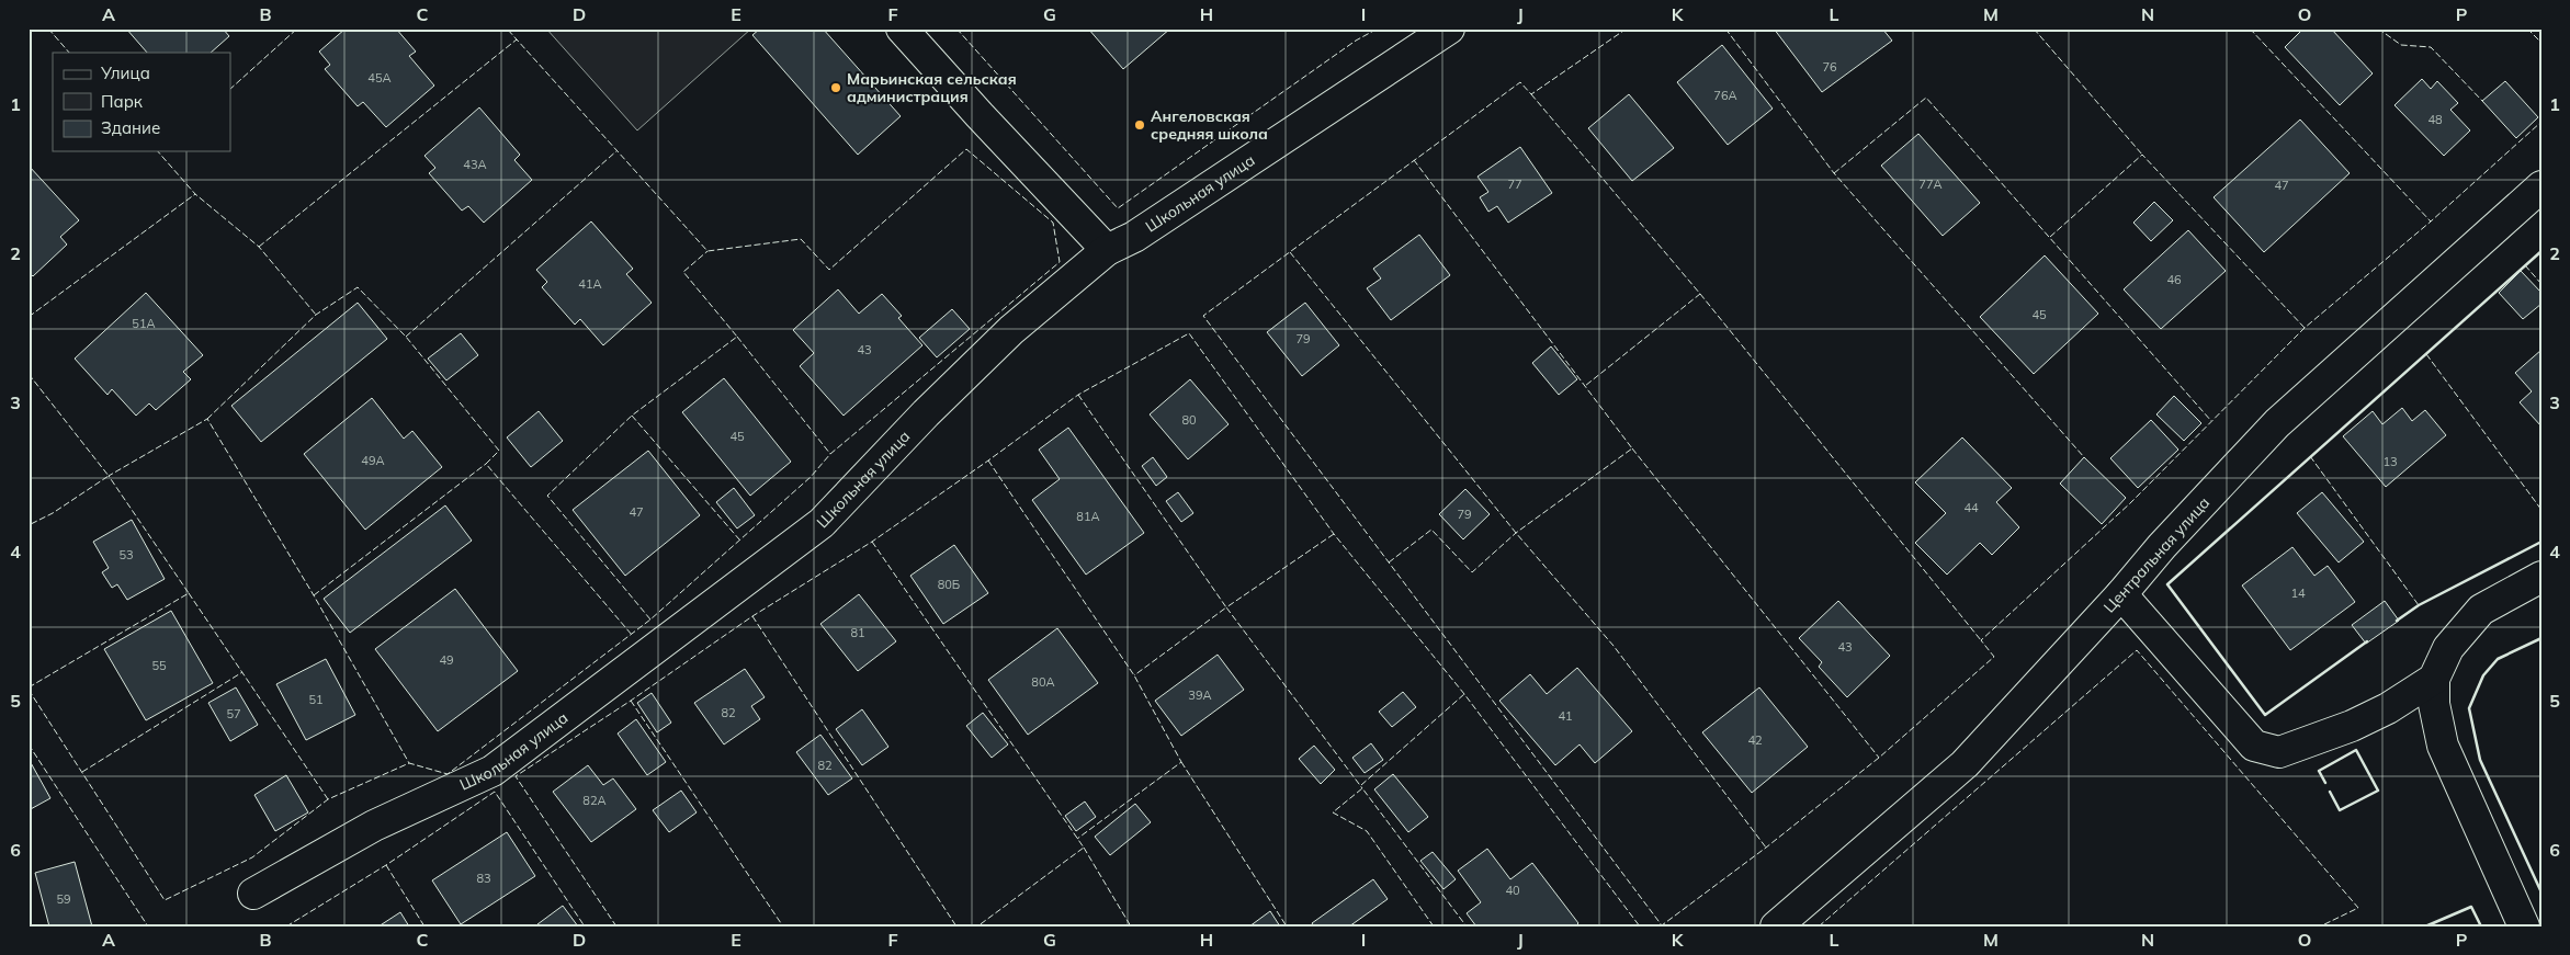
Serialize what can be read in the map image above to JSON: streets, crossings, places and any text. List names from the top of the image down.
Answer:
{
  "streets": {
    "street": ["Школьная улица", "Центральная улица"]
  },
  "places": ["Марьинская сельская администрация", "Ангеловская средняя школа"],
  "house_numbers": [
    "76",
    "45А",
    "76А",
    "48",
    "43А",
    "77",
    "77А",
    "47",
    "46",
    "41А",
    "45",
    "51А",
    "79",
    "43",
    "80",
    "45",
    "49А",
    "13",
    "44",
    "47",
    "79",
    "81А",
    "53",
    "80Б",
    "14",
    "81",
    "43",
    "49",
    "55",
    "80А",
    "39А",
    "51",
    "82",
    "57",
    "41",
    "42",
    "82",
    "82А",
    "83",
    "40",
    "59"
  ],
  "legend": ["Улица", "Парк", "Здание"],
  "grid": {
    "columns": [
      "A",
      "B",
      "C",
      "D",
      "E",
      "F",
      "G",
      "H",
      "I",
      "J",
      "K",
      "L",
      "M",
      "N",
      "O",
      "P"
    ],
    "rows": [
      "1",
      "2",
      "3",
      "4",
      "5",
      "6"
    ]
  }
}
